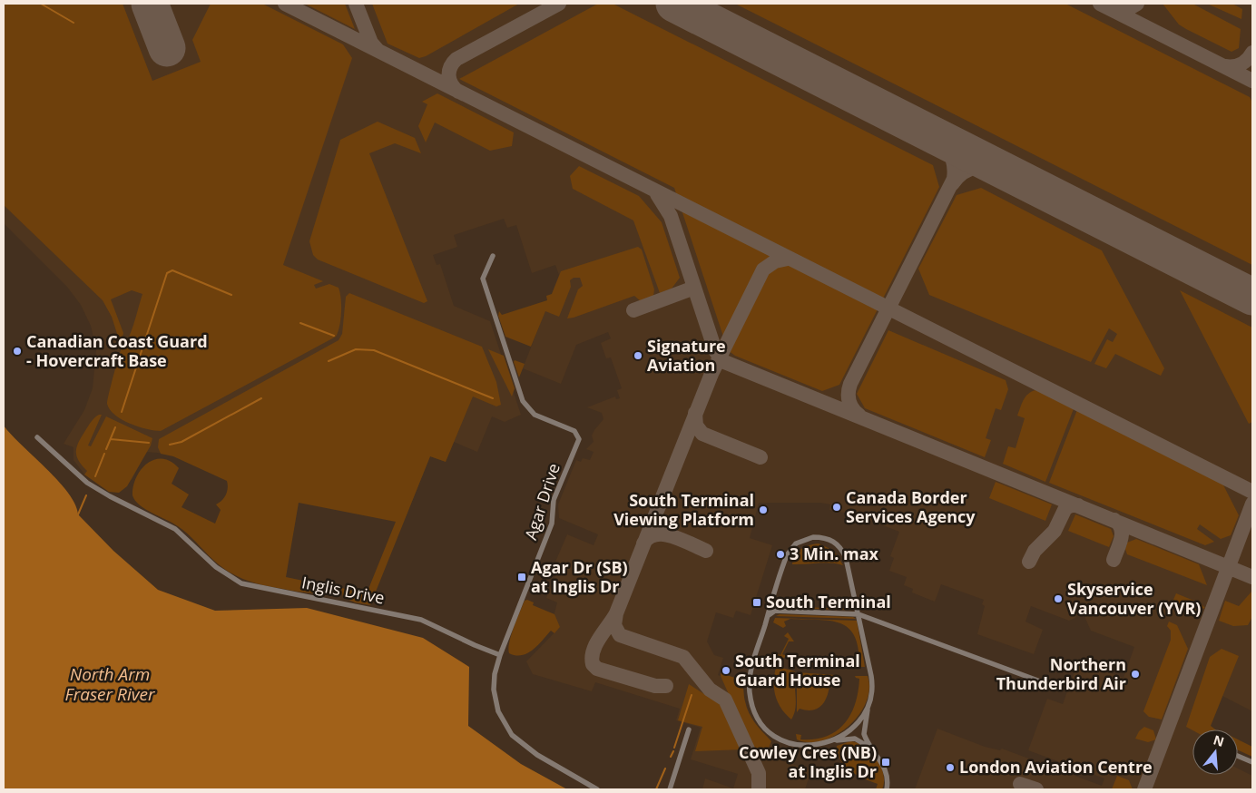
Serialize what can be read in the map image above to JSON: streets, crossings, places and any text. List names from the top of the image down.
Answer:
{
  "streets": {
    "street": ["Agar Drive", "Inglis Drive"]
  },
  "crossings": [
    ["Agar Drive", "Inglis Drive"]
  ],
  "water": ["North Arm Fraser River"],
  "places": {
    "other": [
      "Canadian Coast Guard - Hovercraft Base",
      "Signature Aviation",
      "Canada Border Services Agency",
      "South Terminal Viewing Platform",
      "3 Min. max",
      "Skyservice Vancouver (YVR)",
      "South Terminal Guard House",
      "Northern Thunderbird Air",
      "London Aviation Centre"
    ],
    "transit": ["Agar Dr (SB) at Inglis Dr", "South Terminal", "Cowley Cres (NB) at Inglis Dr"]
  },
  "north": "top"
}
